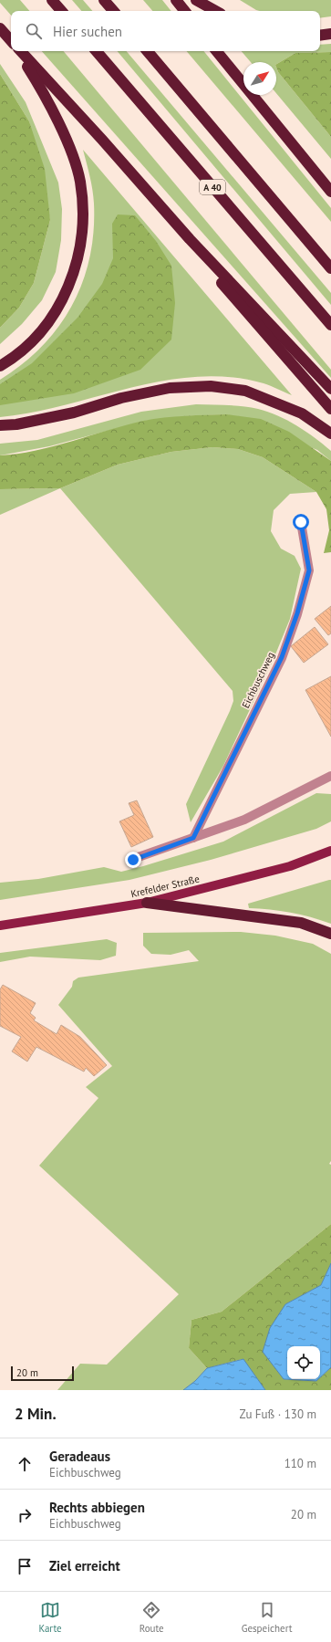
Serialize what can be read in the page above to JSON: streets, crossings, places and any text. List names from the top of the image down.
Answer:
{
  "streets": {
    "highway": ["A 40"],
    "main road": ["Krefelder Straße"],
    "lane": ["Eichbuschweg"]
  },
  "scale_bar": "20 m",
  "north": "top right",
  "page": {
    "search": "Hier suchen",
    "scale": "20 m",
    "heading": ["2 Min.", "Zu Fuß · 130 m"],
    "list": [
      ["Geradeaus", "Eichbuschweg", "110 m"],
      ["Rechts abbiegen", "Eichbuschweg", "20 m"],
      "Ziel erreicht"
    ],
    "nav": ["Karte", "Route", "Gespeichert"]
  }
}
